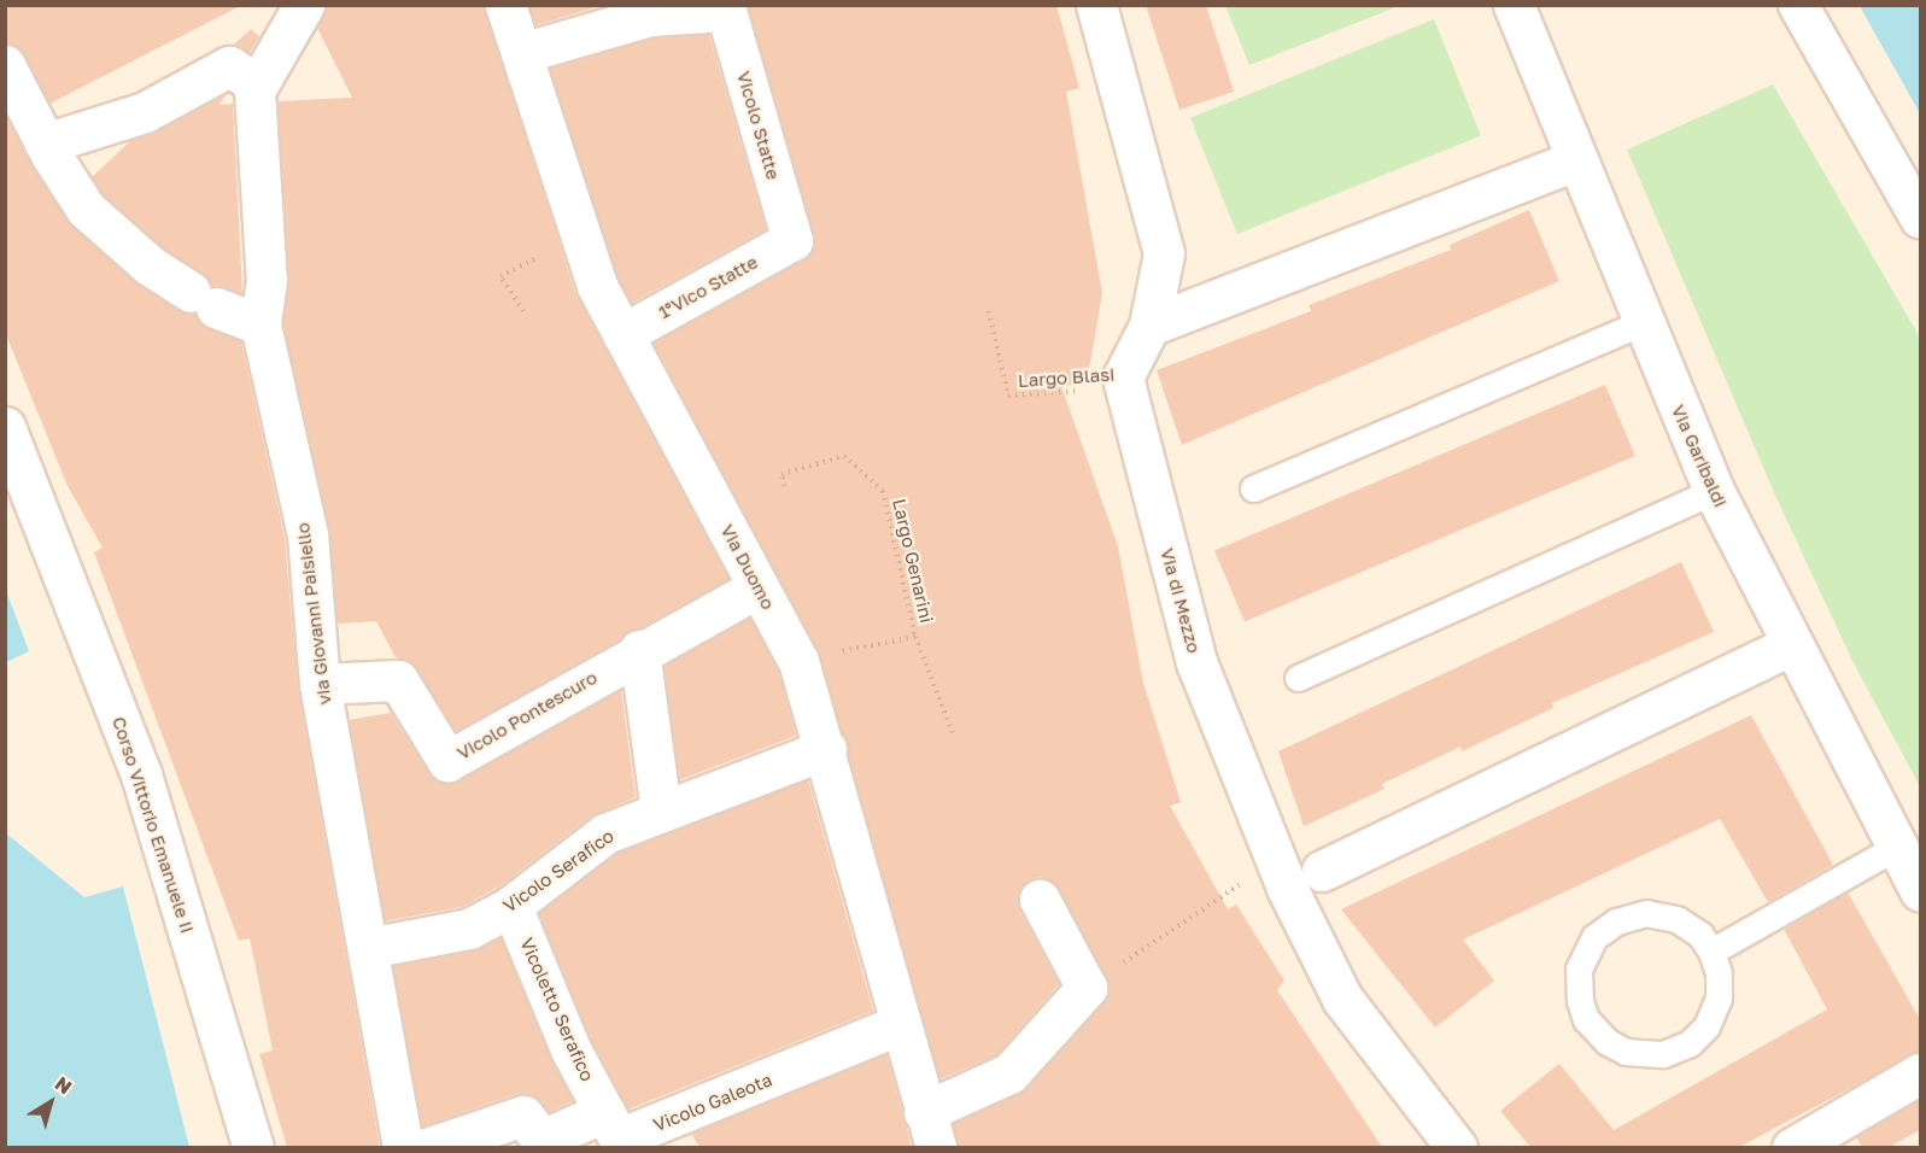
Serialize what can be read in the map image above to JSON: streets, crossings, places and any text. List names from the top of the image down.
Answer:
{
  "streets": {
    "street": [
      "Vicolo Statte",
      "1°Vico Statte",
      "Via Garibaldi",
      "Via Duomo",
      "Via di Mezzo",
      "via Giovanni Paisiello",
      "Vicolo Pontescuro",
      "Corso Vittorio Emanuele II",
      "Vicolo Serafico",
      "Vicoletto Serafico",
      "Vicolo Galeota"
    ],
    "path": ["Largo Blasi", "Largo Genarini"]
  },
  "crossings": [
    ["Vicolo Statte", "1°Vico Statte"],
    ["Vicolo Statte", "Via Duomo"],
    ["1°Vico Statte", "Via Duomo"],
    ["Largo Blasi", "Via di Mezzo"],
    ["Largo Genarini", "Via Duomo"],
    ["Via Duomo", "Vicolo Pontescuro"],
    ["Via Duomo", "Vicolo Serafico"],
    ["Via Duomo", "Vicolo Galeota"],
    ["via Giovanni Paisiello", "Vicolo Pontescuro"],
    ["via Giovanni Paisiello", "Vicolo Serafico"],
    ["Vicolo Serafico", "Vicoletto Serafico"],
    ["Vicoletto Serafico", "Vicolo Galeota"]
  ],
  "north": "top right"
}
